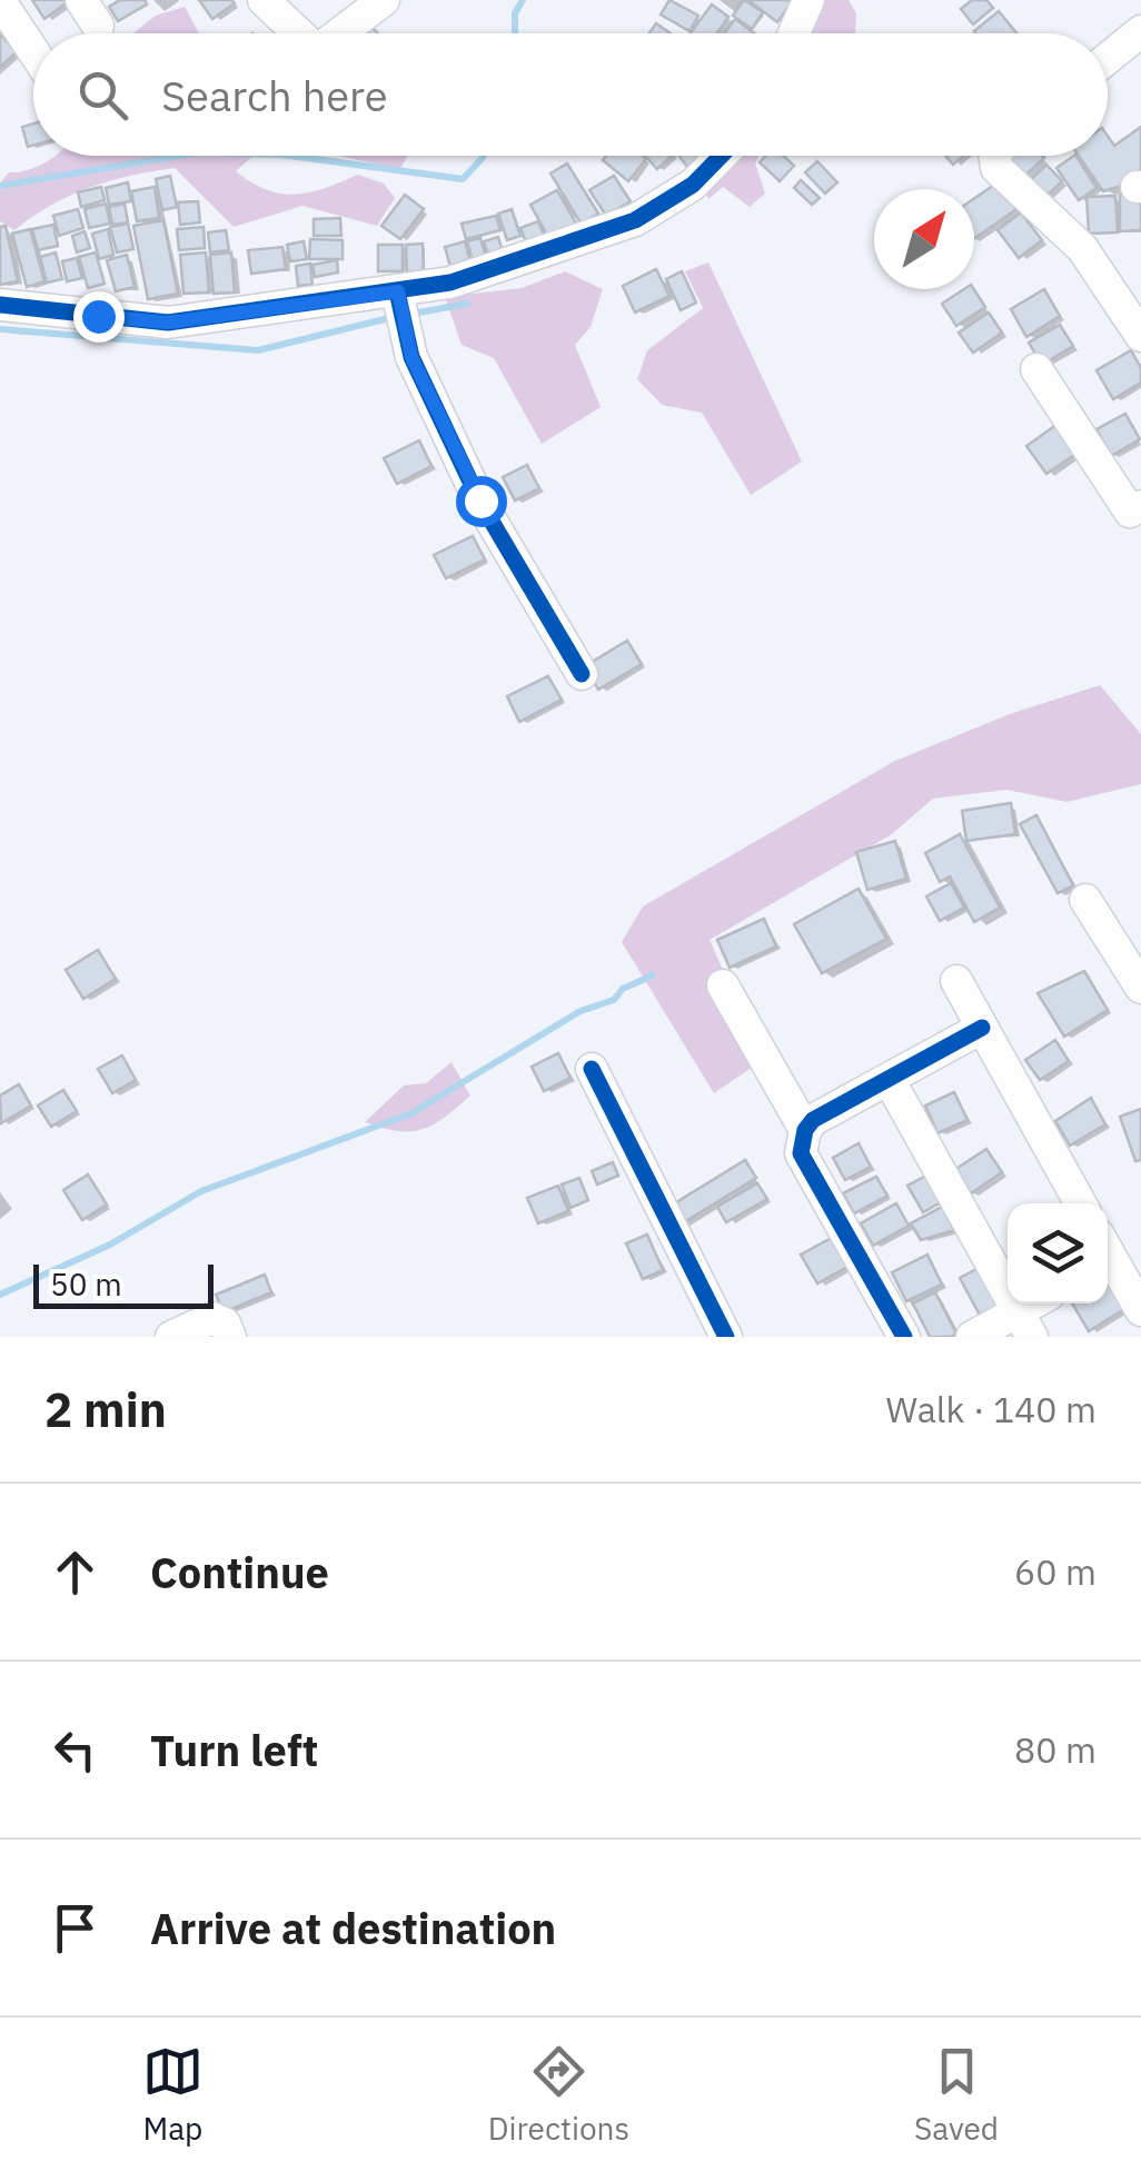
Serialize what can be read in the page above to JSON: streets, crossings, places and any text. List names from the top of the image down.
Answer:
{
  "scale_bar": "50 m",
  "north": "top right",
  "page": {
    "search": "Search here",
    "scale": "50 m",
    "heading": ["2 min", "Walk · 140 m"],
    "list": [
      ["Continue", "60 m"],
      ["Turn left", "80 m"],
      "Arrive at destination"
    ],
    "nav": ["Map", "Directions", "Saved"]
  }
}
